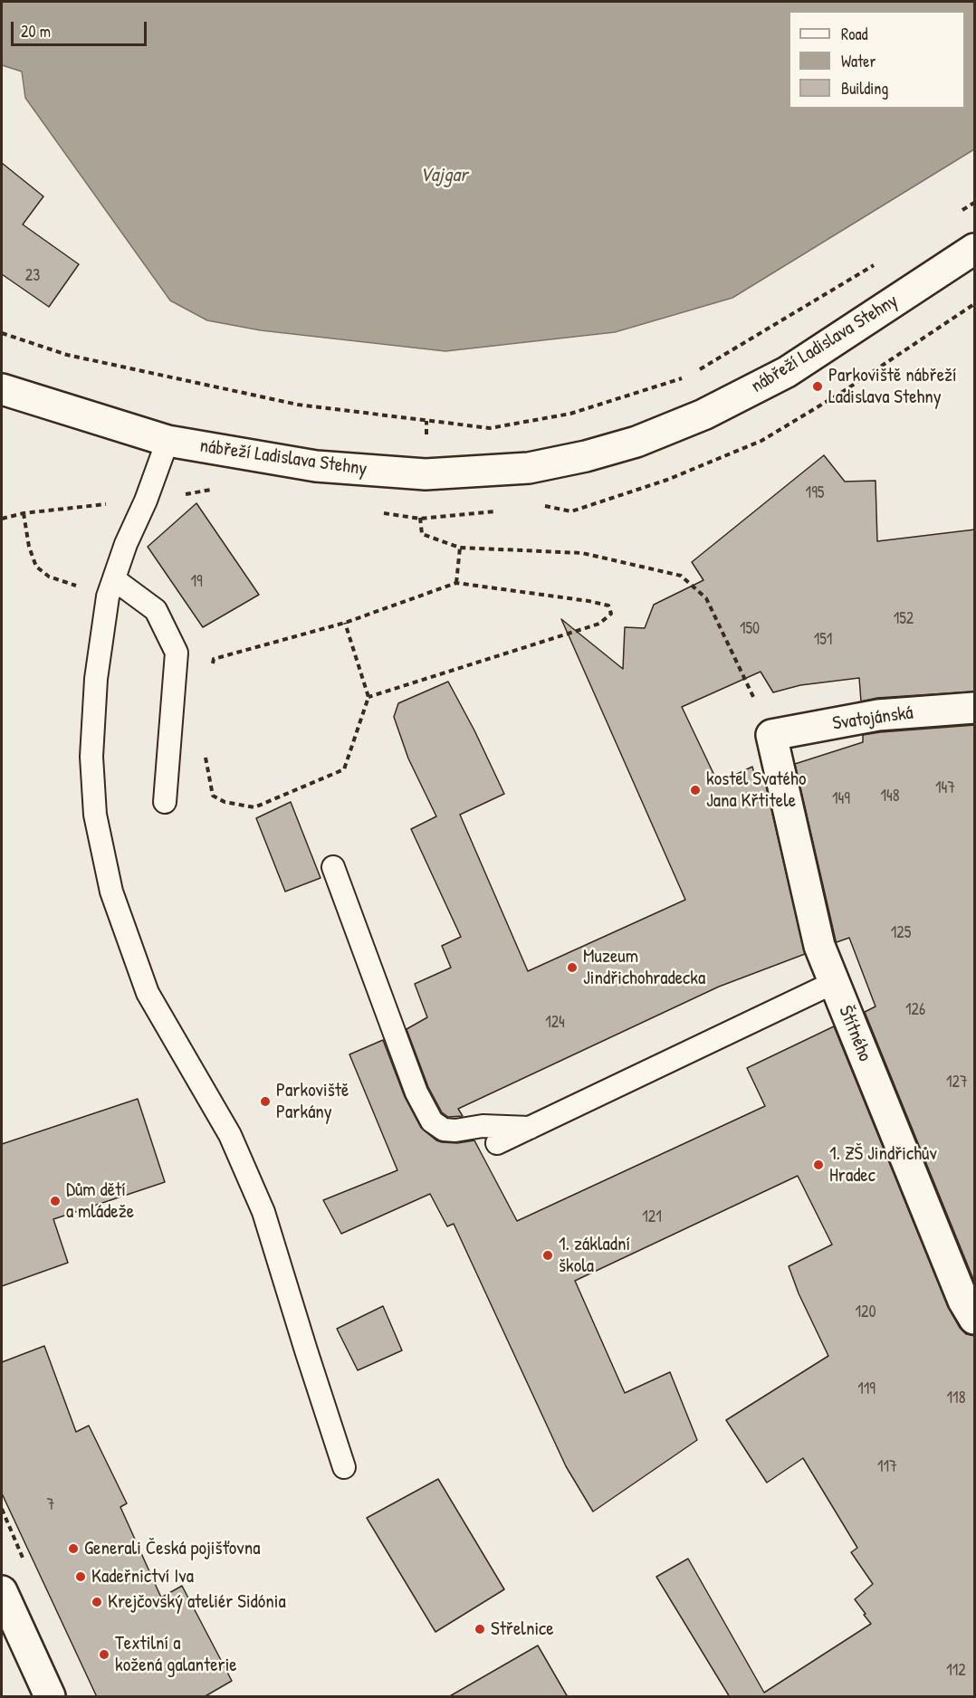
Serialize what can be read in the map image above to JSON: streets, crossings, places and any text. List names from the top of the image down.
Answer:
{
  "streets": {
    "street": ["nábřeží Ladislava Stehny", "Svatojánská", "Štítného"]
  },
  "crossings": [
    ["Svatojánská", "Štítného"]
  ],
  "water": ["Vajgar"],
  "places": [
    "Parkoviště nábřeží Ladislava Stehny",
    "kostel Svatého Jana Křtitele",
    "Muzeum Jindřichohradecka",
    "Parkoviště Parkány",
    "1. ZŠ Jindřichův Hradec",
    "Dům dětí a mládeže",
    "1. základní škola",
    "Generali Česká pojišťovna",
    "Kadeřnictví Iva",
    "Krejčovský ateliér Sidónia",
    "Střelnice",
    "Textilní a kožená galanterie"
  ],
  "house_numbers": [
    "23",
    "195",
    "19",
    "152",
    "150",
    "151",
    "147",
    "148",
    "149",
    "125",
    "126",
    "124",
    "127",
    "121",
    "120",
    "119",
    "118",
    "117",
    "7",
    "112"
  ],
  "legend": ["Road", "Water", "Building"],
  "scale_bar": "20 m"
}
